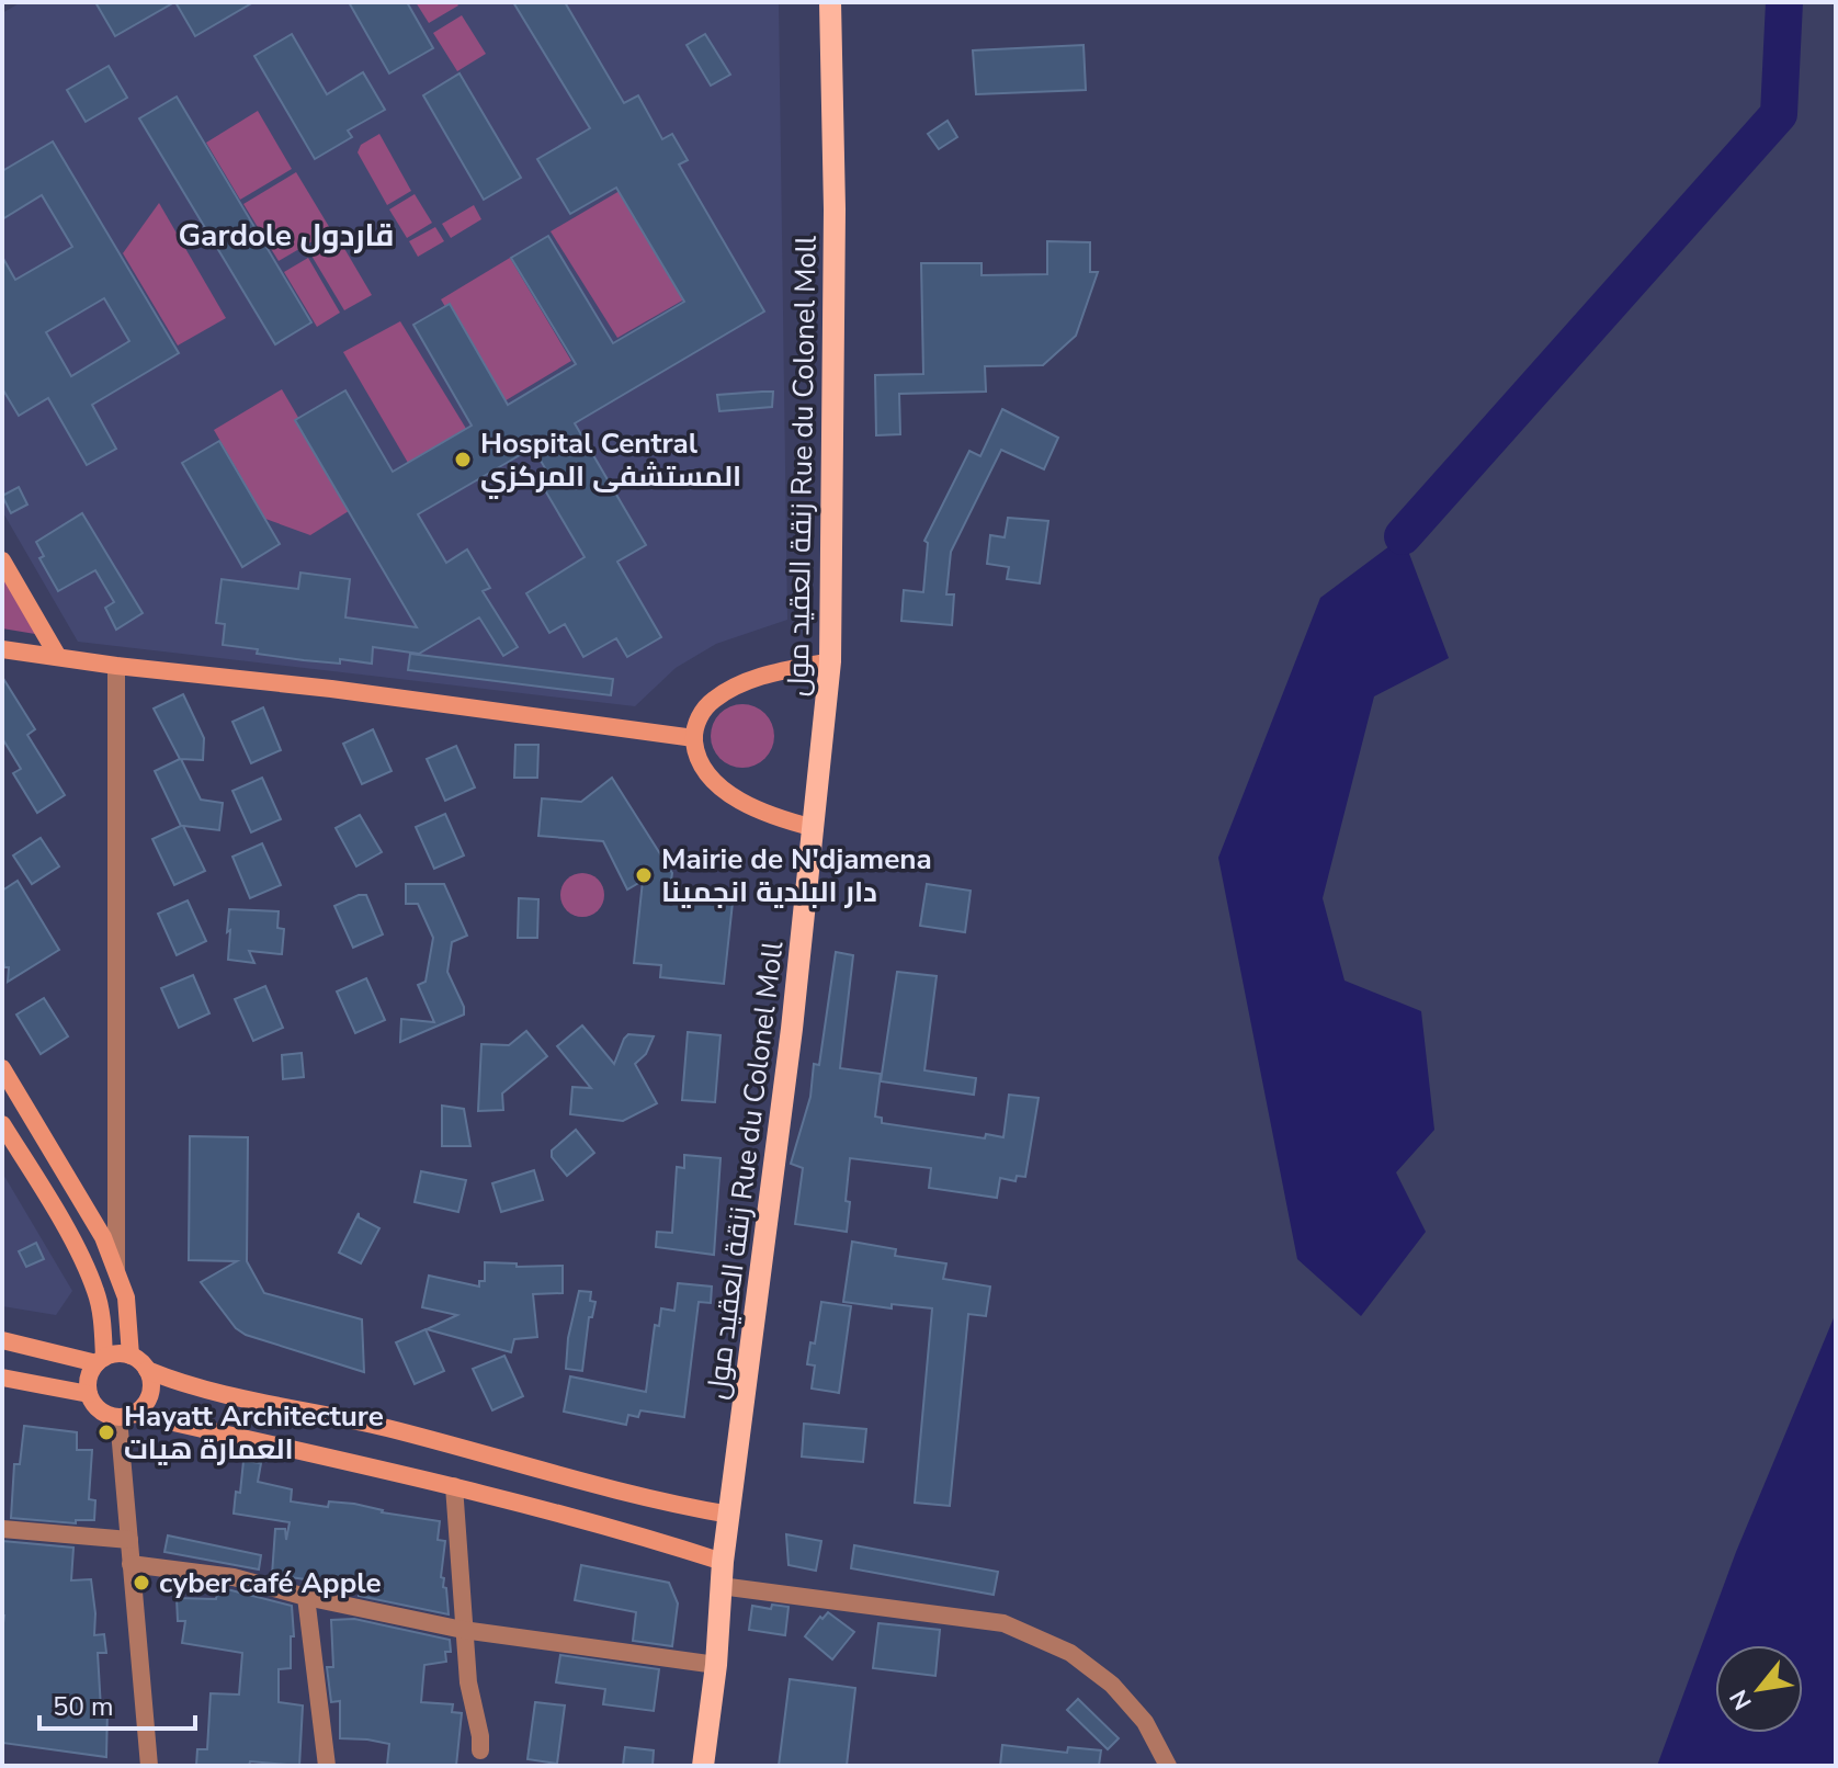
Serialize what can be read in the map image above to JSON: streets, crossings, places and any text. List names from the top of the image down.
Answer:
{
  "streets": {
    "main road": ["زنقة العقيد مول Rue du Colonel Moll"]
  },
  "districts": ["Gardole قاردول"],
  "places": [
    "Hospital Central المستشفى المركزي",
    "Mairie de N'djamena دار البلدية انجمينا",
    "Hayatt Architecture العمارة هيات",
    "cyber café Apple"
  ],
  "scale_bar": "50 m",
  "north": "bottom left"
}
